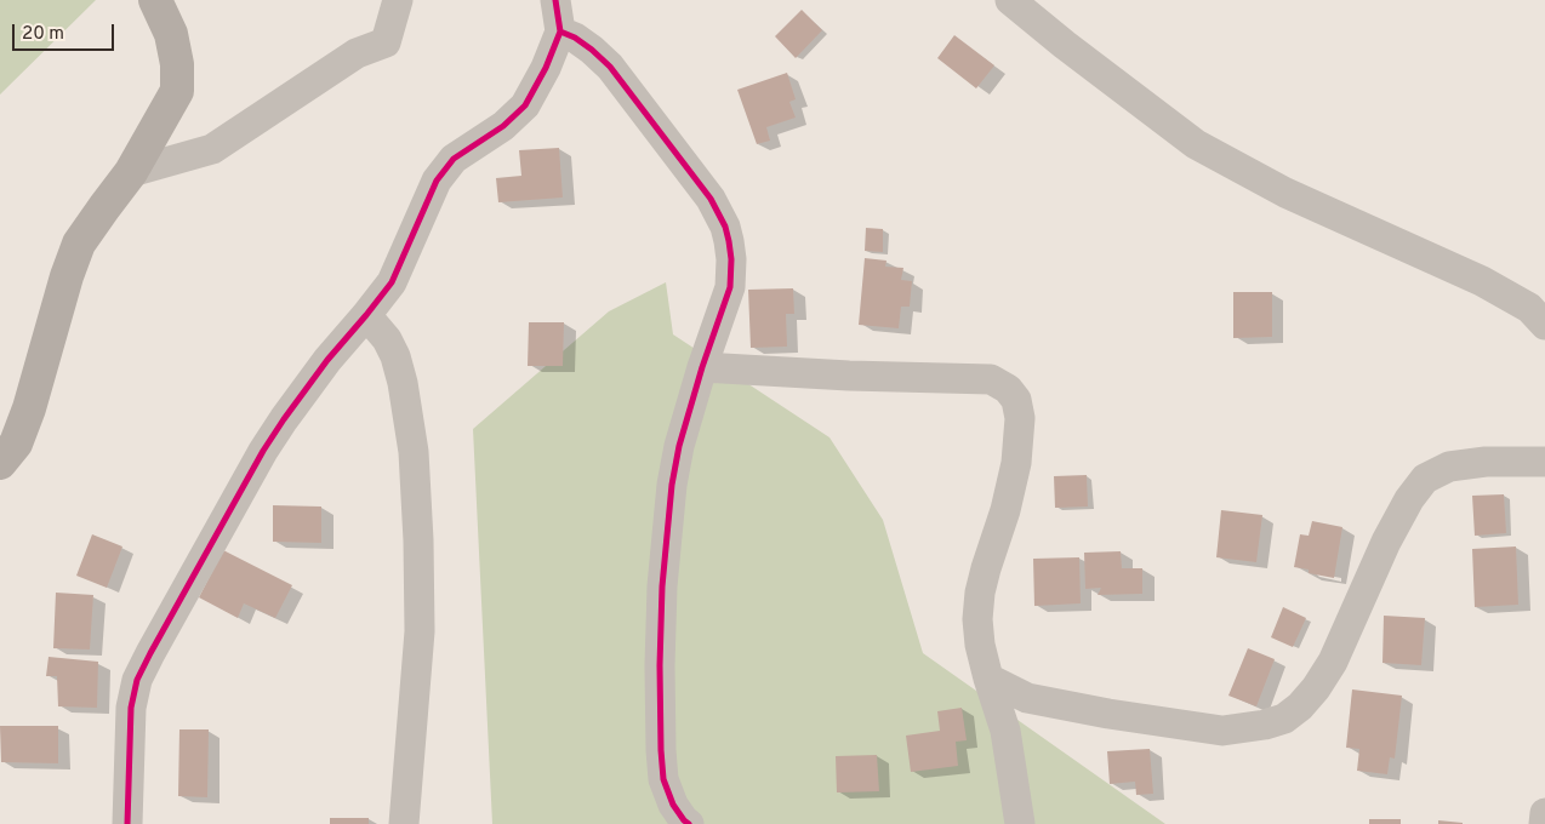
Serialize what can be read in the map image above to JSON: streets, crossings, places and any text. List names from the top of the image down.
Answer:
{
  "scale_bar": "20 m"
}
